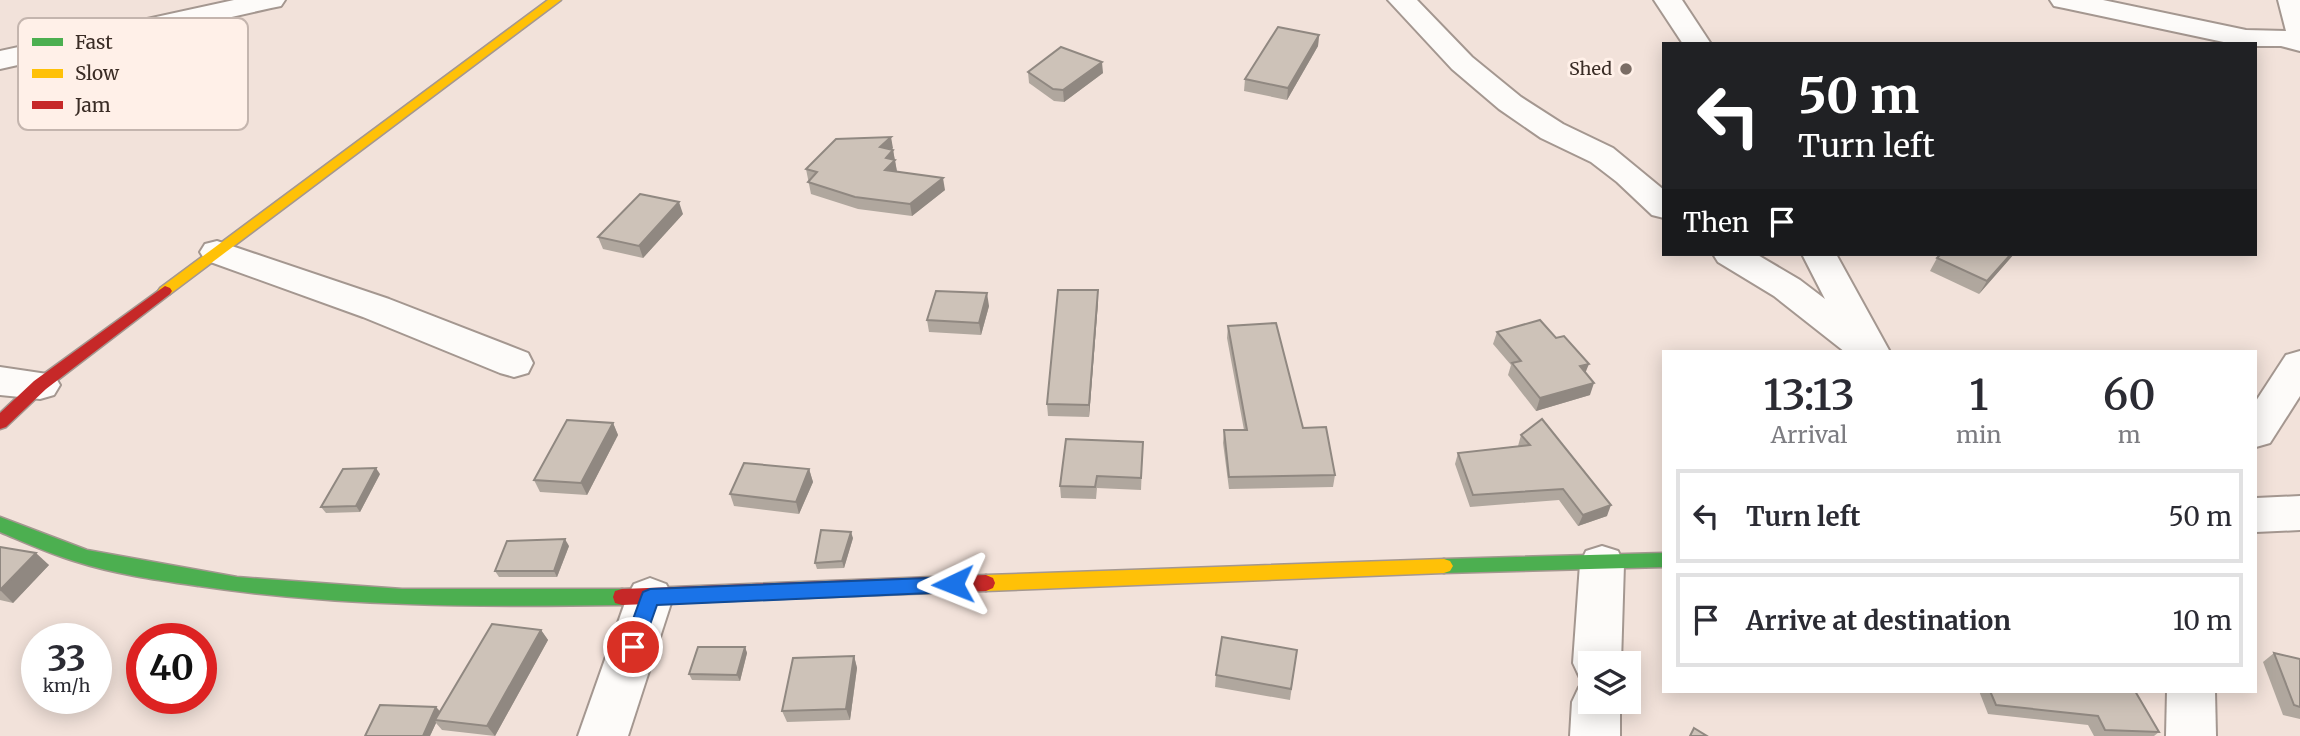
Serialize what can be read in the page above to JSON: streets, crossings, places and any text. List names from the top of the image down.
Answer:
{
  "places": ["Shed"],
  "legend": ["Fast", "Slow", "Jam"],
  "page": {
    "turn": ["50 m", "Turn left"],
    "then": "Then",
    "eta": [
      "13:13",
      "Arrival",
      "1",
      "min",
      "60",
      "m"
    ],
    "list": [
      {
        "name": "Turn left",
        "value": "50 m"
      },
      {
        "name": "Arrive at destination",
        "value": "10 m"
      }
    ],
    "speed": "33 km/h",
    "limit": "40"
  }
}
